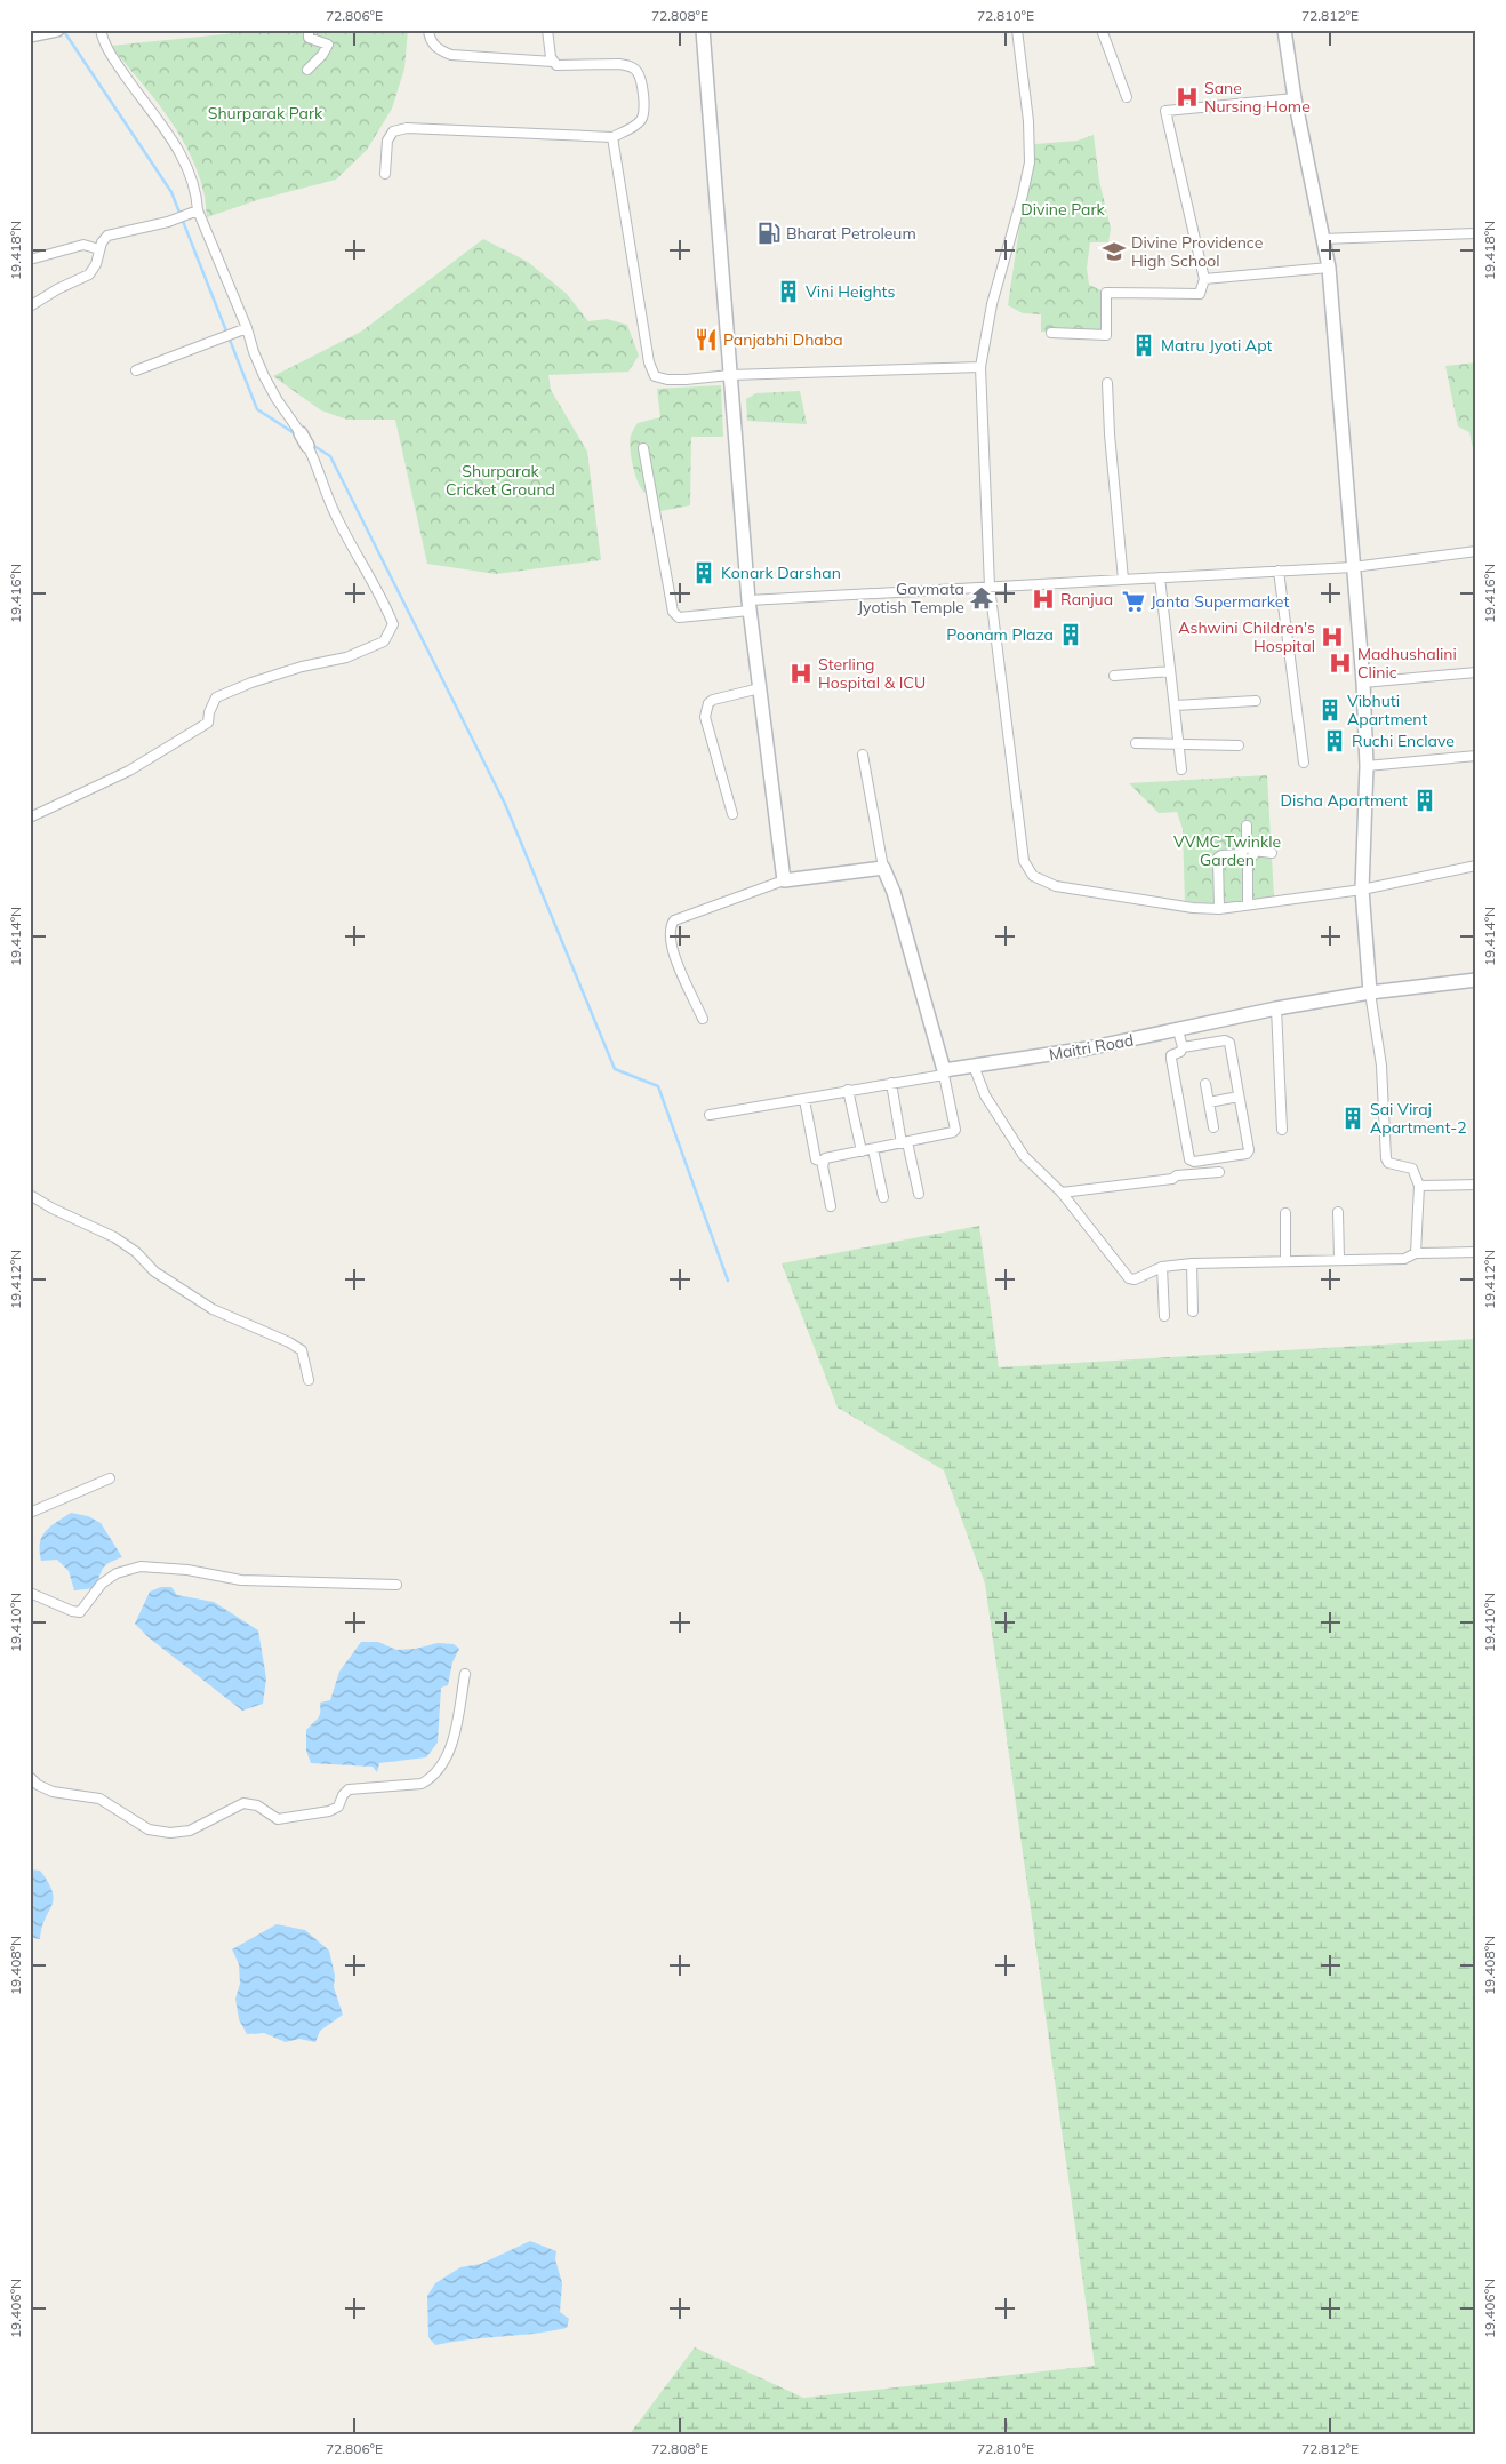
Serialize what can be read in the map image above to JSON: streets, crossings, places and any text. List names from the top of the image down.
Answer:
{
  "streets": {
    "street": ["Maitri Road"]
  },
  "parks": [
    "Shurparak Park",
    "Divine Park",
    "Shurparak Cricket Ground",
    "VVMC Twinkle Garden"
  ],
  "places": {
    "hospital": [
      "Sane Nursing Home",
      "Ranjua",
      "Ashwini Children's Hospital",
      "Madhushalini Clinic",
      "Sterling Hospital & ICU"
    ],
    "fuel station": ["Bharat Petroleum"],
    "school or university": ["Divine Providence High School"],
    "building": [
      "Vini Heights",
      "Matru Jyoti Apt",
      "Konark Darshan",
      "Poonam Plaza",
      "Vibhuti Apartment",
      "Ruchi Enclave",
      "Disha Apartment",
      "Sai Viraj Apartment-2"
    ],
    "restaurant": ["Panjabhi Dhaba"],
    "temple": ["Gavmata Jyotish Temple"],
    "supermarket": ["Janta Supermarket"]
  },
  "coordinates": [
    "72.806°E",
    "72.808°E",
    "72.810°E",
    "72.812°E",
    "19.418°N",
    "19.416°N",
    "19.414°N",
    "19.412°N",
    "19.410°N",
    "19.408°N",
    "19.406°N"
  ]
}
